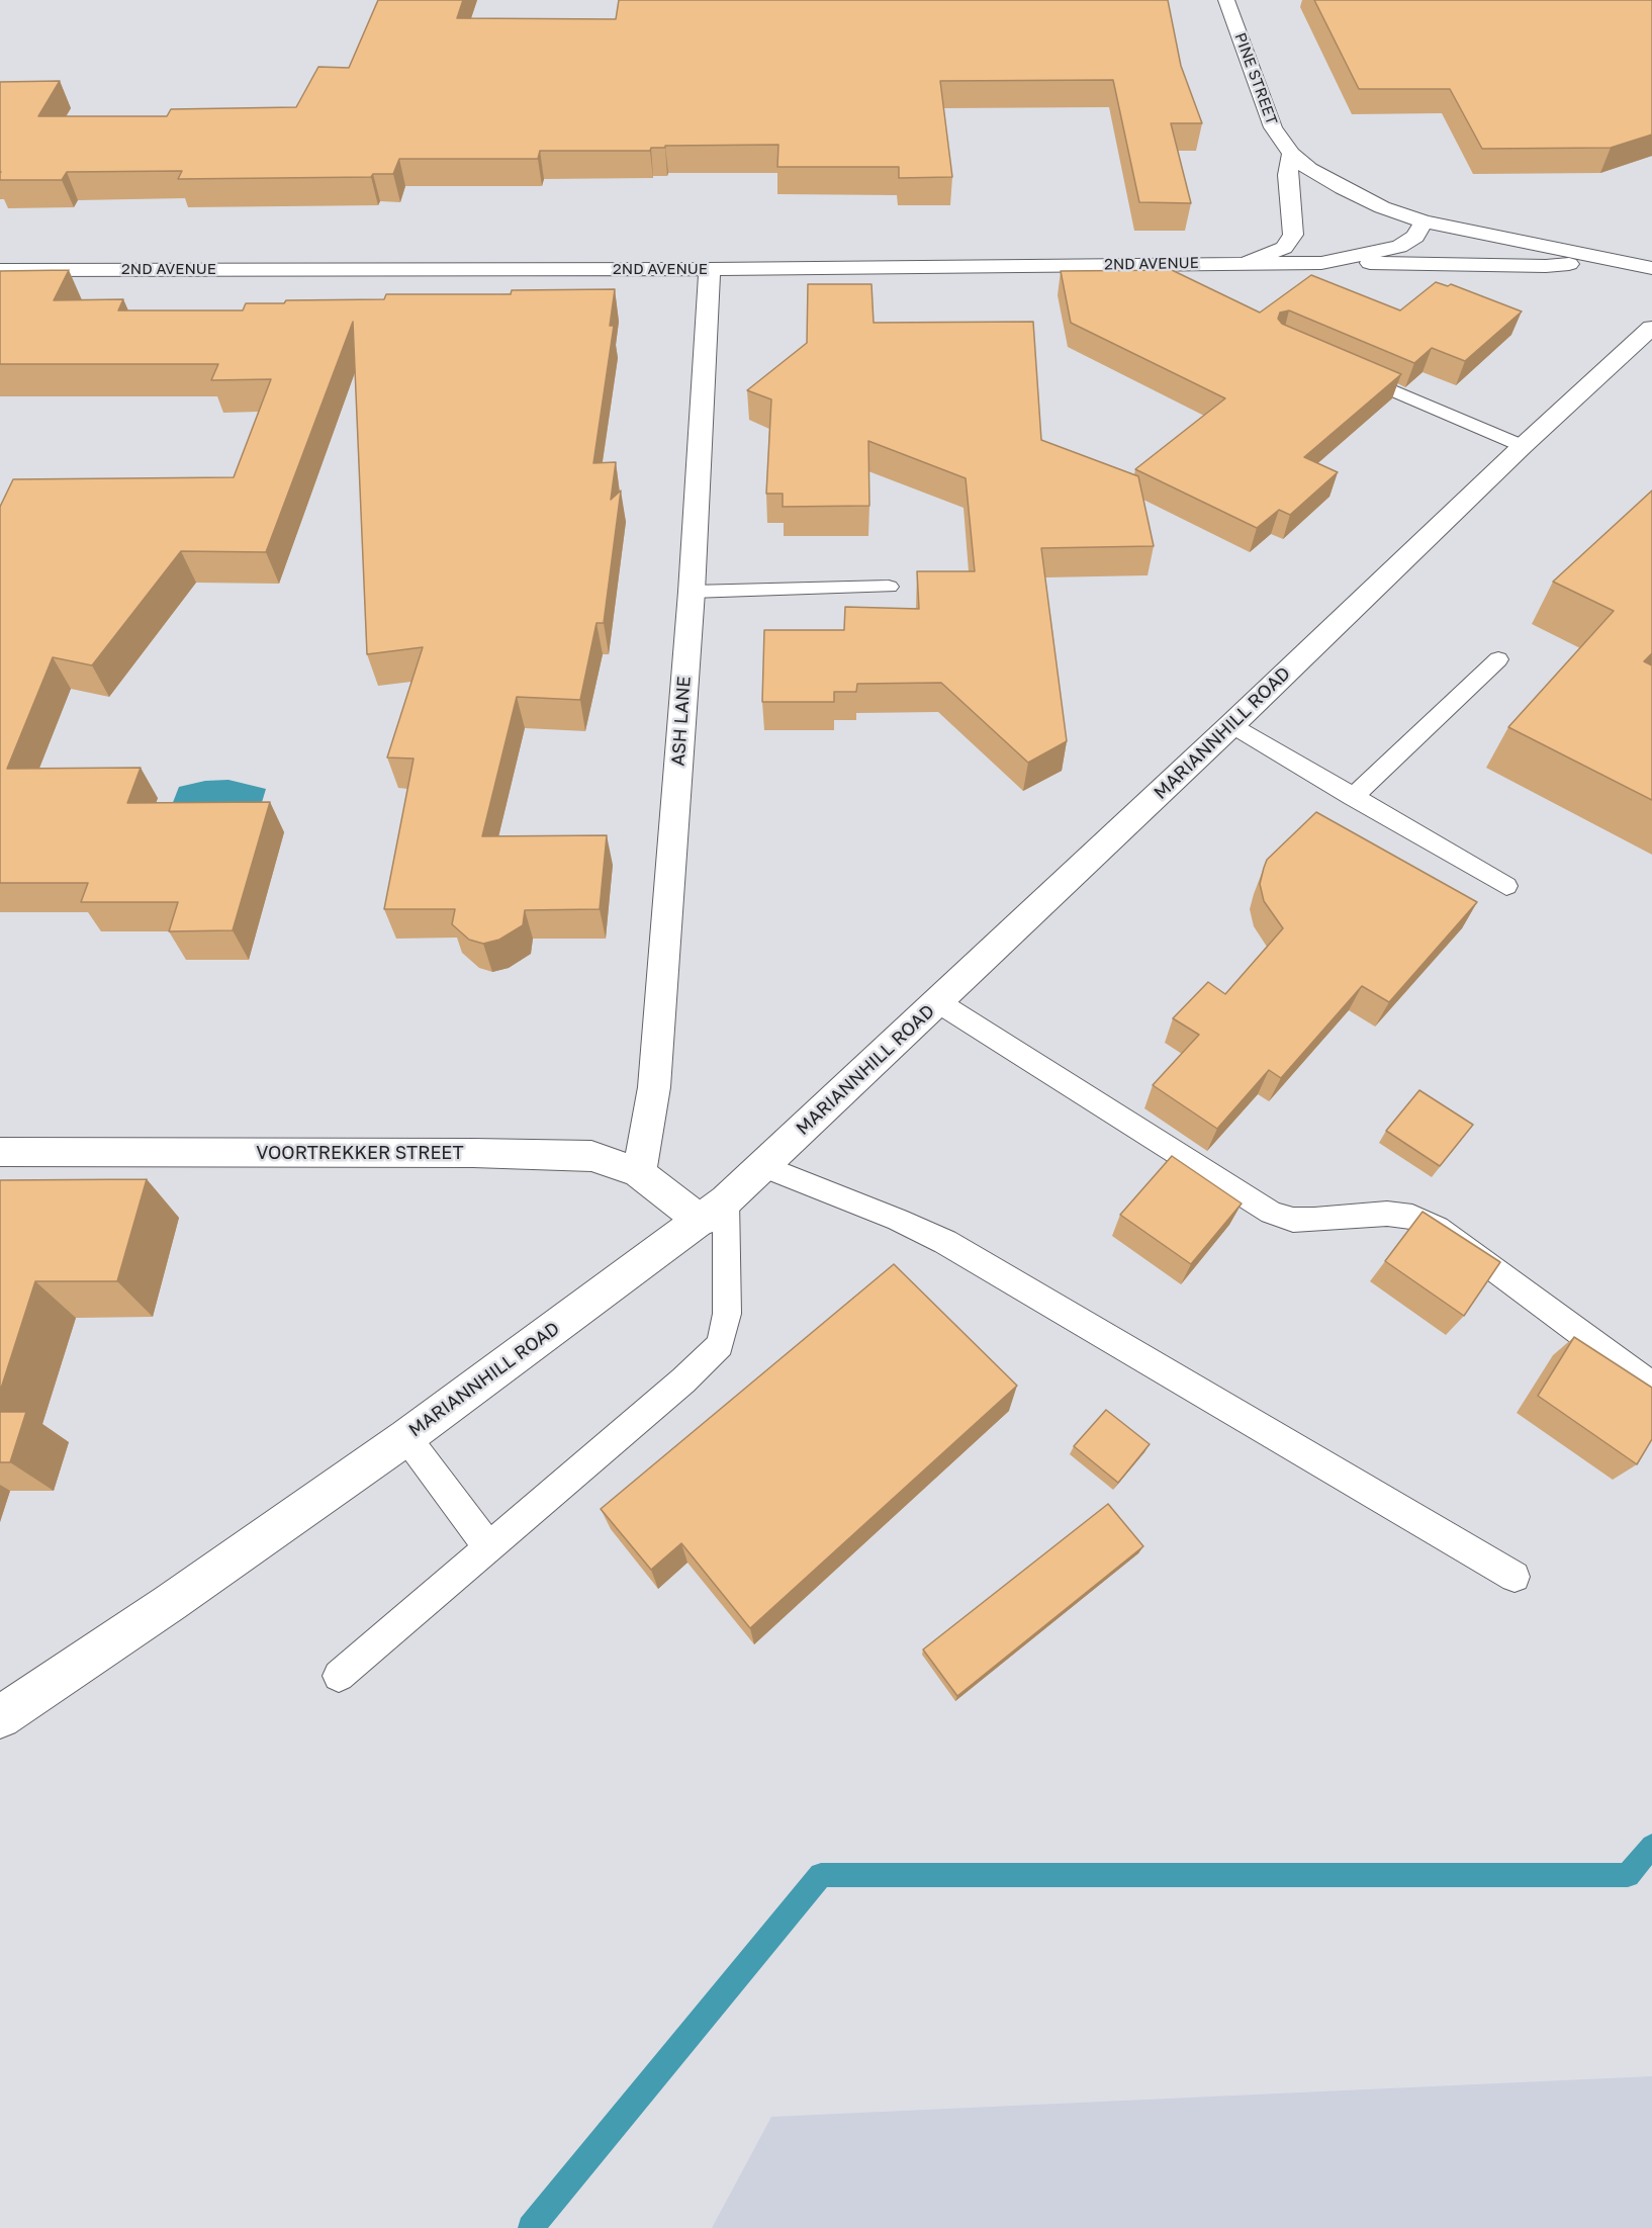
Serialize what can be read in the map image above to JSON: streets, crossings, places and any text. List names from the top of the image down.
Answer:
{
  "streets": {
    "street": [
      "PINE STREET",
      "2ND AVENUE",
      "ASH LANE",
      "MARIANNHILL ROAD",
      "VOORTREKKER STREET"
    ]
  },
  "crossings": [
    ["PINE STREET", "2ND AVENUE"],
    ["2ND AVENUE", "ASH LANE"],
    ["ASH LANE", "VOORTREKKER STREET"],
    ["MARIANNHILL ROAD", "VOORTREKKER STREET"]
  ]
}
